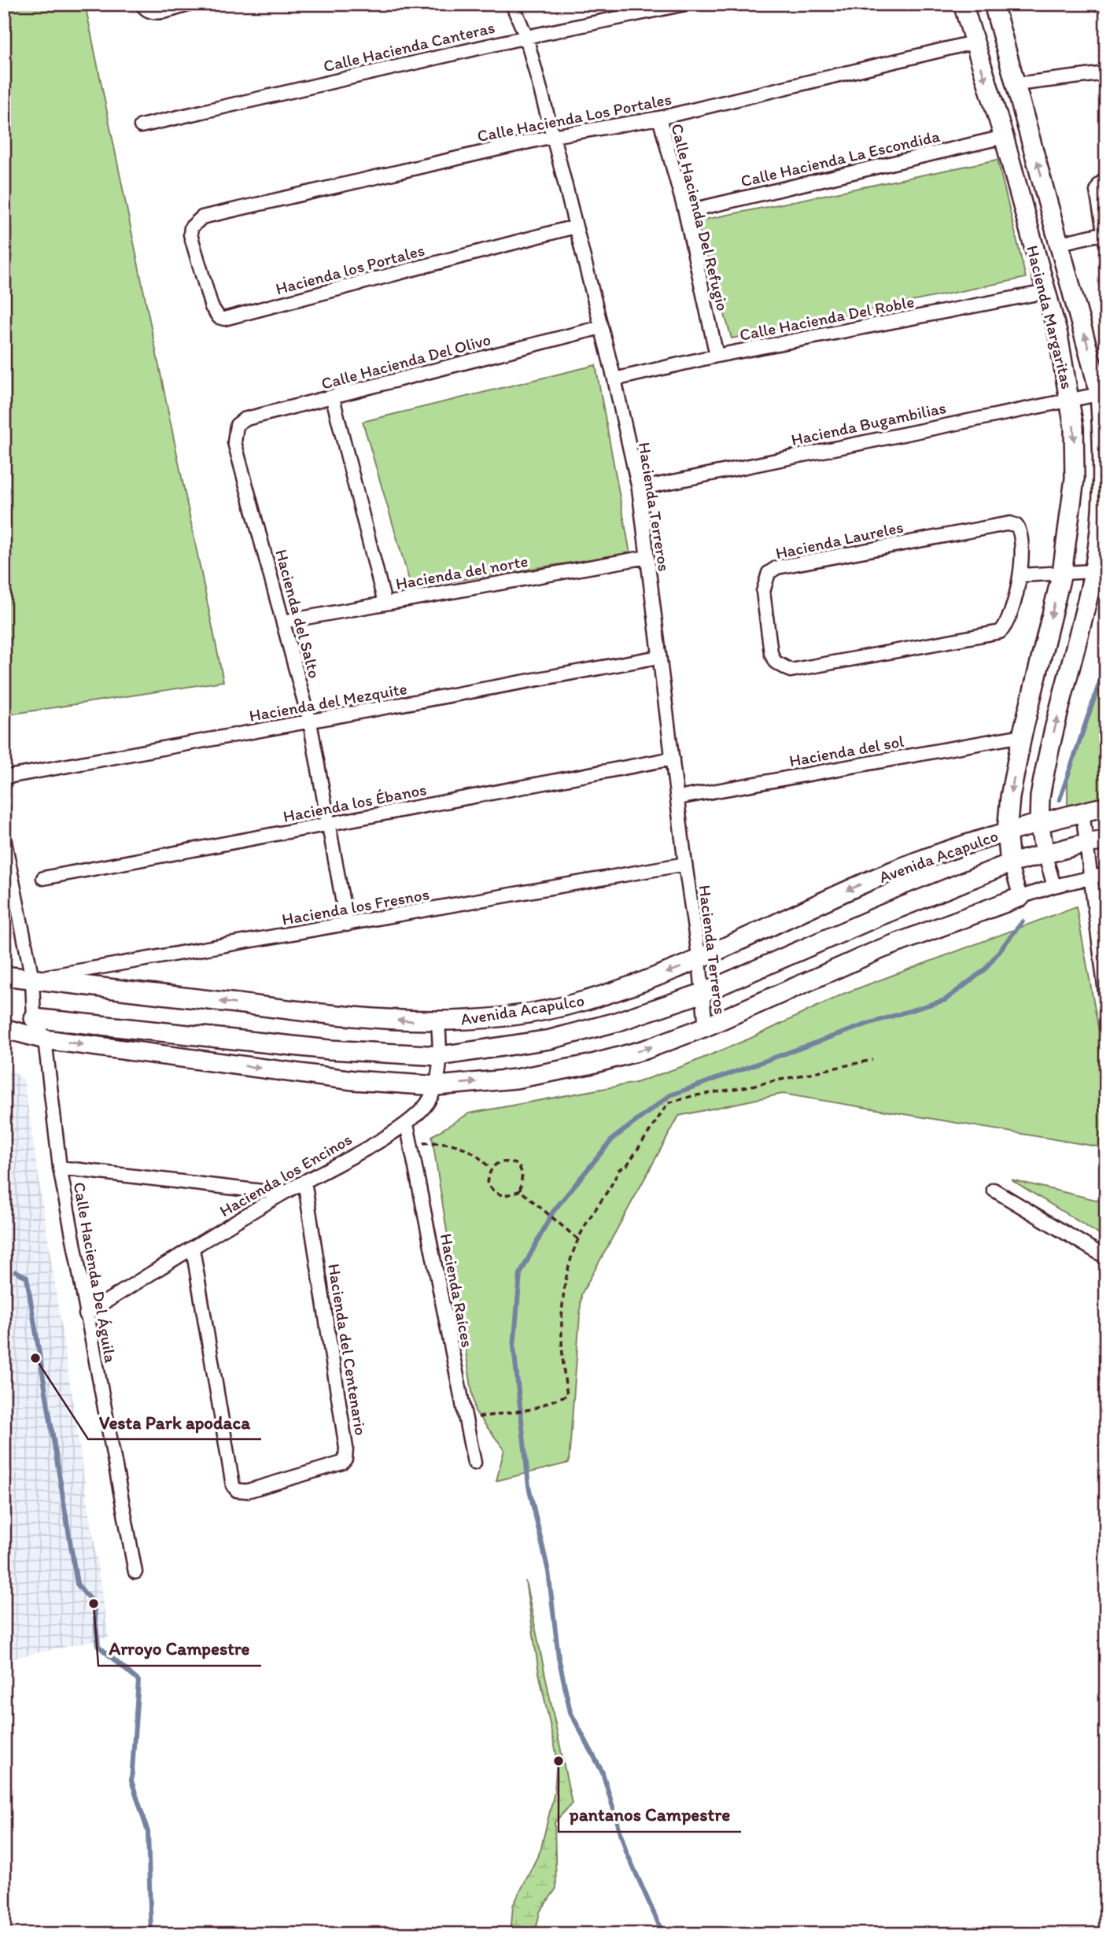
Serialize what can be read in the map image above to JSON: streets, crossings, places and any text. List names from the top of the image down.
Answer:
{
  "streets": {
    "street": [
      "Calle Hacienda Canteras",
      "Calle Hacienda Los Portales",
      "Calle Hacienda La Escondida",
      "Calle Hacienda Del Refugio",
      "Hacienda los Portales",
      "Hacienda Margaritas",
      "Calle Hacienda Del Roble",
      "Calle Hacienda Del Olivo",
      "Hacienda Bugambilias",
      "Hacienda Terreros",
      "Hacienda Laureles",
      "Hacienda del norte",
      "Hacienda del Salto",
      "Hacienda del Mezquite",
      "Hacienda del sol",
      "Hacienda los Ébanos",
      "Avenida Acapulco",
      "Hacienda los Fresnos",
      "Hacienda los Encinos",
      "Calle Hacienda Del Águila",
      "Hacienda Raíces",
      "Hacienda del Centenario"
    ]
  },
  "crossings": [
    ["Calle Hacienda Canteras", "Hacienda Terreros"],
    ["Calle Hacienda Los Portales", "Calle Hacienda Del Refugio"],
    ["Calle Hacienda Los Portales", "Hacienda los Portales"],
    ["Calle Hacienda Los Portales", "Hacienda Margaritas"],
    ["Calle Hacienda Los Portales", "Hacienda Terreros"],
    ["Calle Hacienda La Escondida", "Calle Hacienda Del Refugio"],
    ["Calle Hacienda La Escondida", "Hacienda Margaritas"],
    ["Calle Hacienda Del Refugio", "Calle Hacienda Del Roble"],
    ["Hacienda los Portales", "Hacienda Terreros"],
    ["Hacienda Margaritas", "Calle Hacienda Del Roble"],
    ["Hacienda Margaritas", "Hacienda Bugambilias"],
    ["Hacienda Margaritas", "Hacienda del sol"],
    ["Hacienda Margaritas", "Avenida Acapulco"],
    ["Calle Hacienda Del Roble", "Hacienda Terreros"],
    ["Calle Hacienda Del Olivo", "Hacienda Terreros"],
    ["Calle Hacienda Del Olivo", "Hacienda del Salto"],
    ["Hacienda Bugambilias", "Hacienda Terreros"],
    ["Hacienda Terreros", "Hacienda del norte"],
    ["Hacienda Terreros", "Hacienda del Mezquite"],
    ["Hacienda Terreros", "Hacienda del sol"],
    ["Hacienda Terreros", "Hacienda los Ébanos"],
    ["Hacienda Terreros", "Avenida Acapulco"],
    ["Hacienda Terreros", "Hacienda los Fresnos"],
    ["Hacienda del norte", "Hacienda del Salto"],
    ["Hacienda del Salto", "Hacienda del Mezquite"],
    ["Hacienda del Salto", "Hacienda los Ébanos"],
    ["Hacienda del Salto", "Hacienda los Fresnos"],
    ["Avenida Acapulco", "Hacienda los Fresnos"],
    ["Avenida Acapulco", "Hacienda los Encinos"],
    ["Avenida Acapulco", "Calle Hacienda Del Águila"],
    ["Hacienda los Fresnos", "Calle Hacienda Del Águila"],
    ["Hacienda los Encinos", "Calle Hacienda Del Águila"],
    ["Hacienda los Encinos", "Hacienda Raíces"],
    ["Hacienda los Encinos", "Hacienda del Centenario"]
  ],
  "places": ["Vesta Park apodaca", "Arroyo Campestre", "pantanos Campestre"]
}
